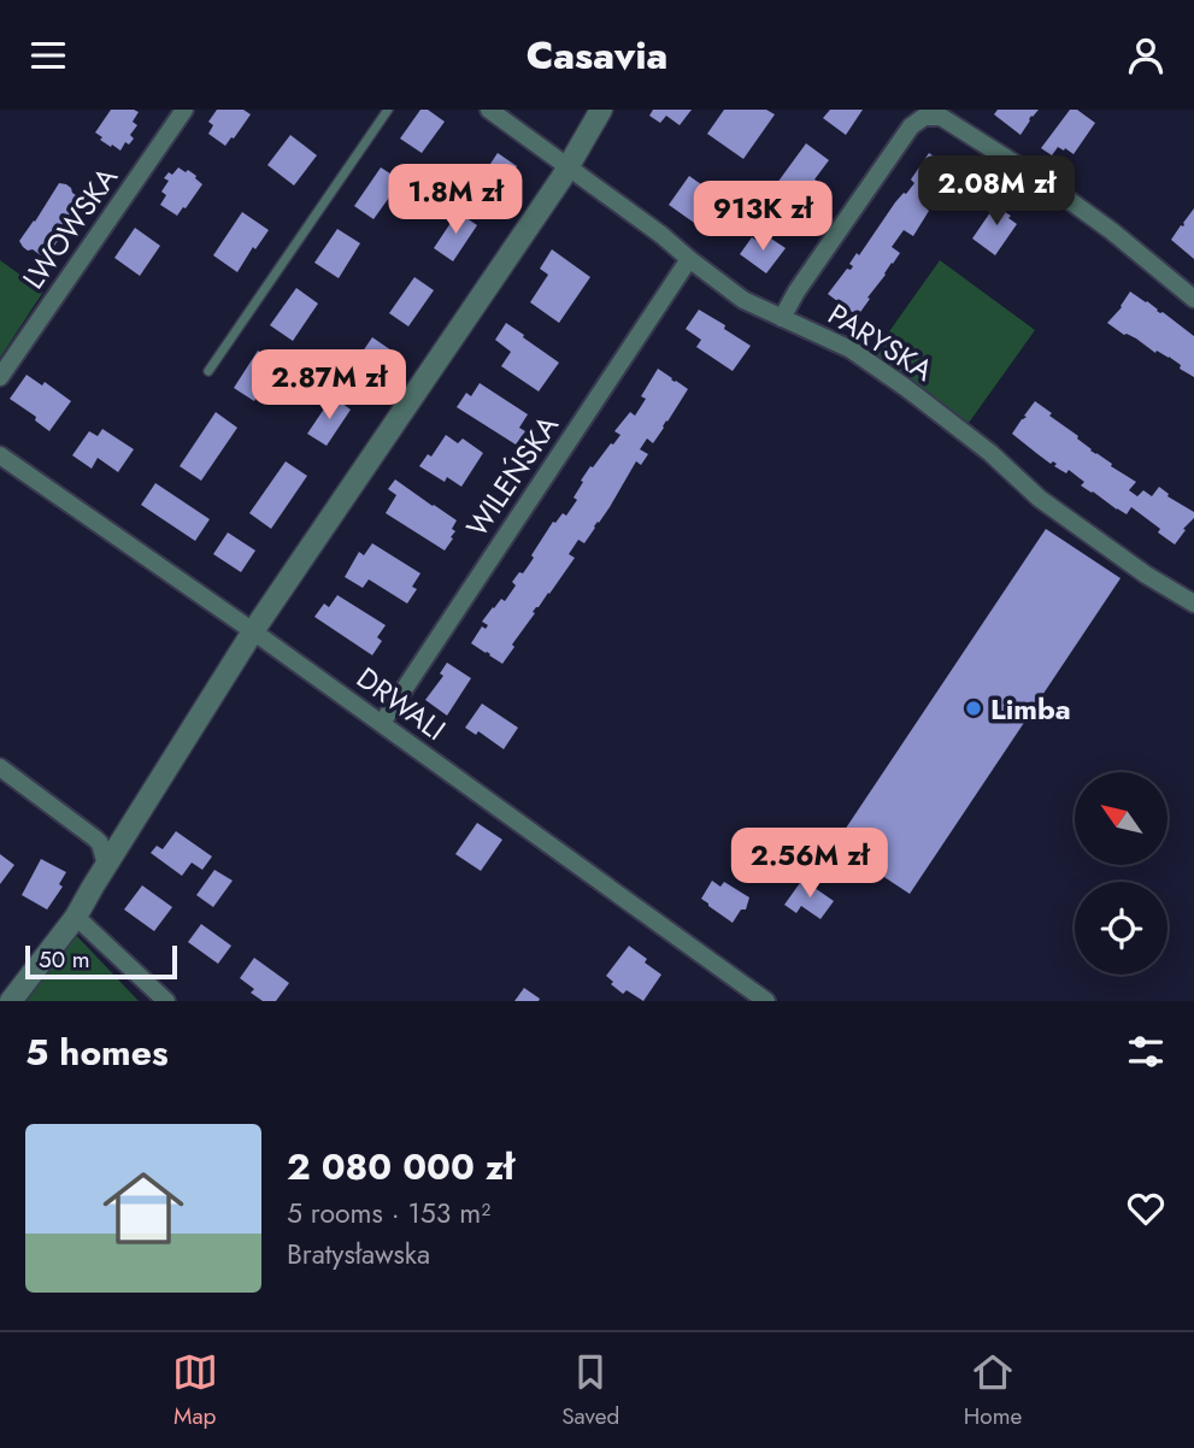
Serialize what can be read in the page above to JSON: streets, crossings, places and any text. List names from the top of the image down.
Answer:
{
  "streets": {
    "street": [
      "LWOWSKA",
      "PARYSKA",
      "WILEŃSKA",
      "DRWALI"
    ]
  },
  "crossings": [
    ["PARYSKA", "WILEŃSKA"],
    ["WILEŃSKA", "DRWALI"]
  ],
  "places": ["Limba"],
  "scale_bar": "50 m",
  "north": "top left",
  "page": {
    "header": "Casavia",
    "price": [
      "2.08M zł",
      "1.8M zł",
      "913K zł",
      "2.87M zł",
      "2.56M zł"
    ],
    "scale": "50 m",
    "heading": "5 homes",
    "list": [
      {
        "name": "2 080 000 zł",
        "note": "5 rooms · 153 m² · Bratysławska"
      }
    ],
    "tabs": ["Map", "Saved", "Home"]
  }
}
